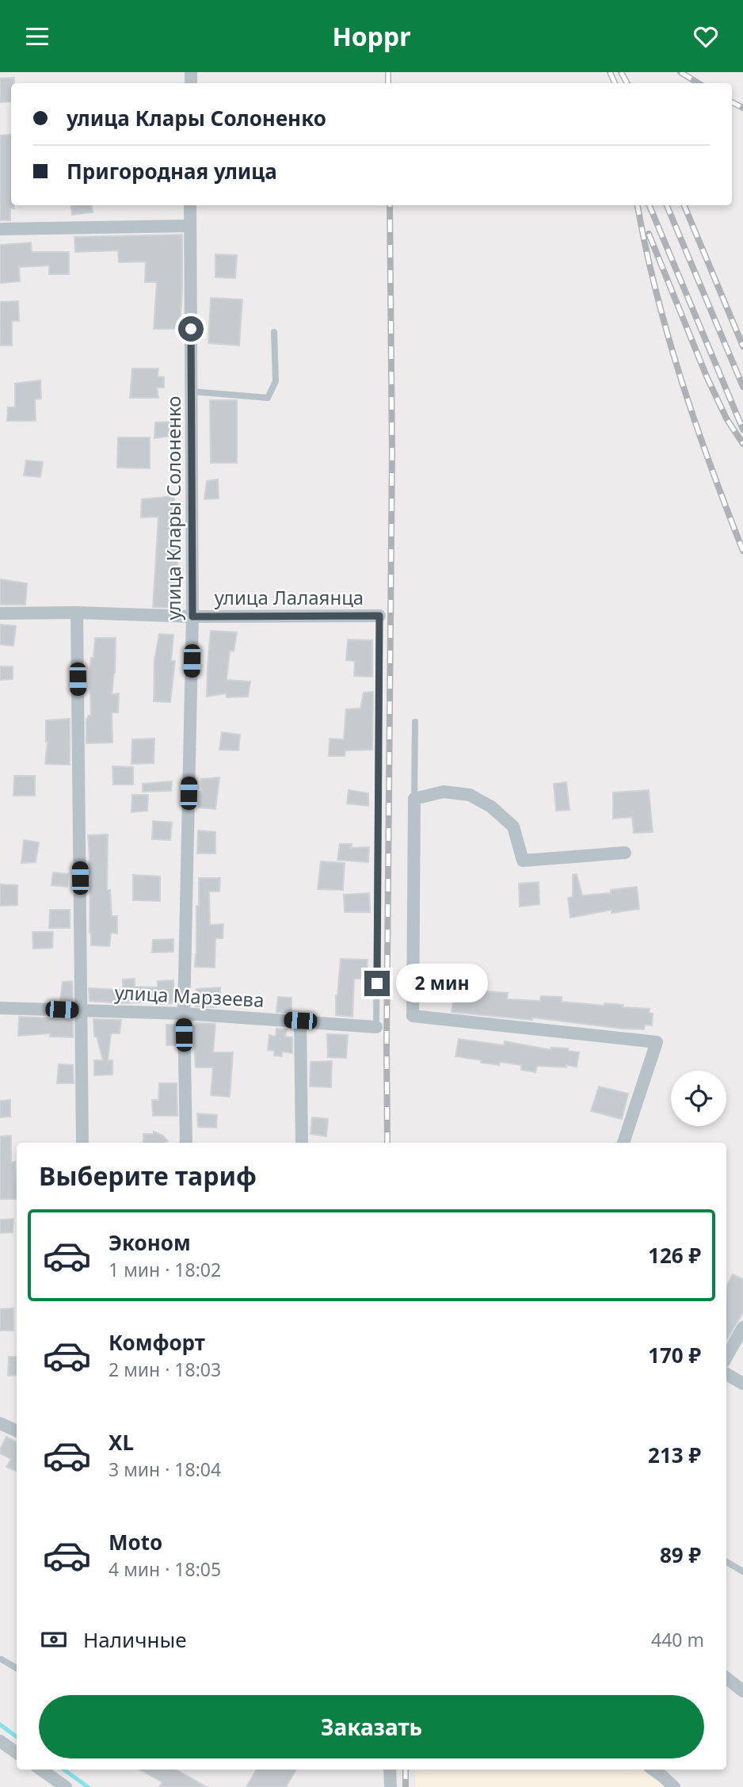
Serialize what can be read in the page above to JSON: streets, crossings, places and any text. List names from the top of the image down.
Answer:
{
  "streets": {
    "street": ["улица Клары Солоненко", "улица Лалаянца", "улица Марзеева"]
  },
  "crossings": [
    ["улица Клары Солоненко", "улица Лалаянца"],
    ["улица Клары Солоненко", "улица Марзеева"]
  ],
  "page": {
    "header": "Hoppr",
    "banner": ["улица Клары Солоненко", "Пригородная улица"],
    "bubble": "2 мин",
    "heading": "Выберите тариф",
    "list": [
      {
        "name": "Эконом",
        "note": "1 мин · 18:02",
        "value": "126 ₽"
      },
      {
        "name": "Комфорт",
        "note": "2 мин · 18:03",
        "value": "170 ₽"
      },
      {
        "name": "XL",
        "note": "3 мин · 18:04",
        "value": "213 ₽"
      },
      {
        "name": "Moto",
        "note": "4 мин · 18:05",
        "value": "89 ₽"
      }
    ],
    "pay": ["Наличные", "440 m"],
    "buttons": "Заказать"
  }
}
